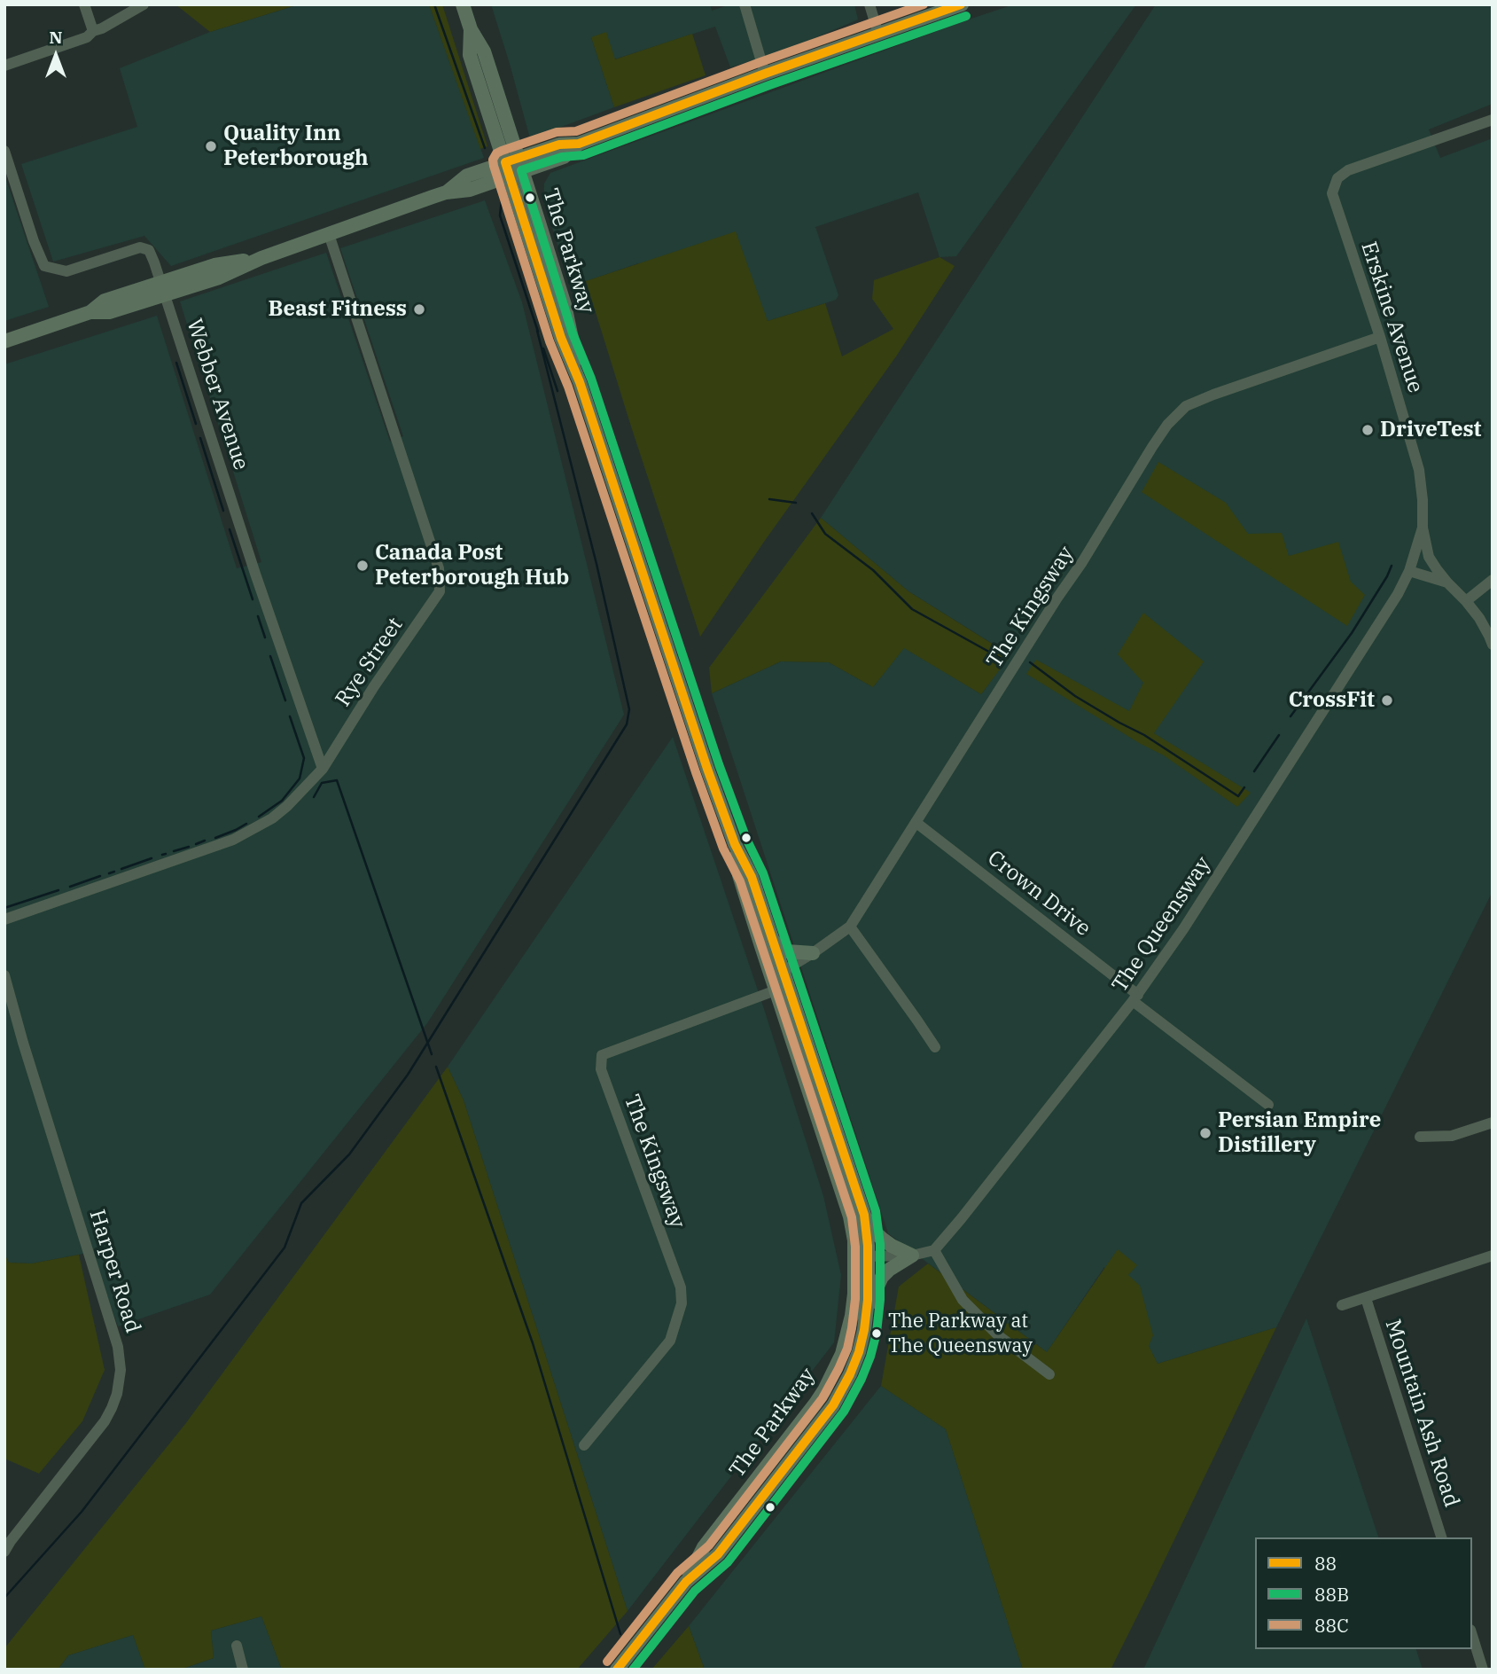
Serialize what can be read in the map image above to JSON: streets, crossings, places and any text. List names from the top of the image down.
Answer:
{
  "streets": {
    "main road": ["The Parkway"],
    "street": [
      "Erskine Avenue",
      "Webber Avenue",
      "The Kingsway",
      "Rye Street",
      "Crown Drive",
      "The Queensway",
      "Harper Road",
      "Mountain Ash Road"
    ]
  },
  "crossings": [
    ["The Parkway", "The Kingsway"],
    ["Erskine Avenue", "The Kingsway"],
    ["Erskine Avenue", "The Queensway"],
    ["Webber Avenue", "Rye Street"],
    ["The Kingsway", "Crown Drive"],
    ["Crown Drive", "The Queensway"]
  ],
  "places": [
    "Quality Inn Peterborough",
    "Beast Fitness",
    "DriveTest",
    "Canada Post Peterborough Hub",
    "CrossFit",
    "Persian Empire Distillery",
    "The Parkway at The Queensway"
  ],
  "lines": ["transit line 88", "transit line 88C", "transit line 88B"],
  "legend": ["88", "88B", "88C"],
  "north": "top"
}
